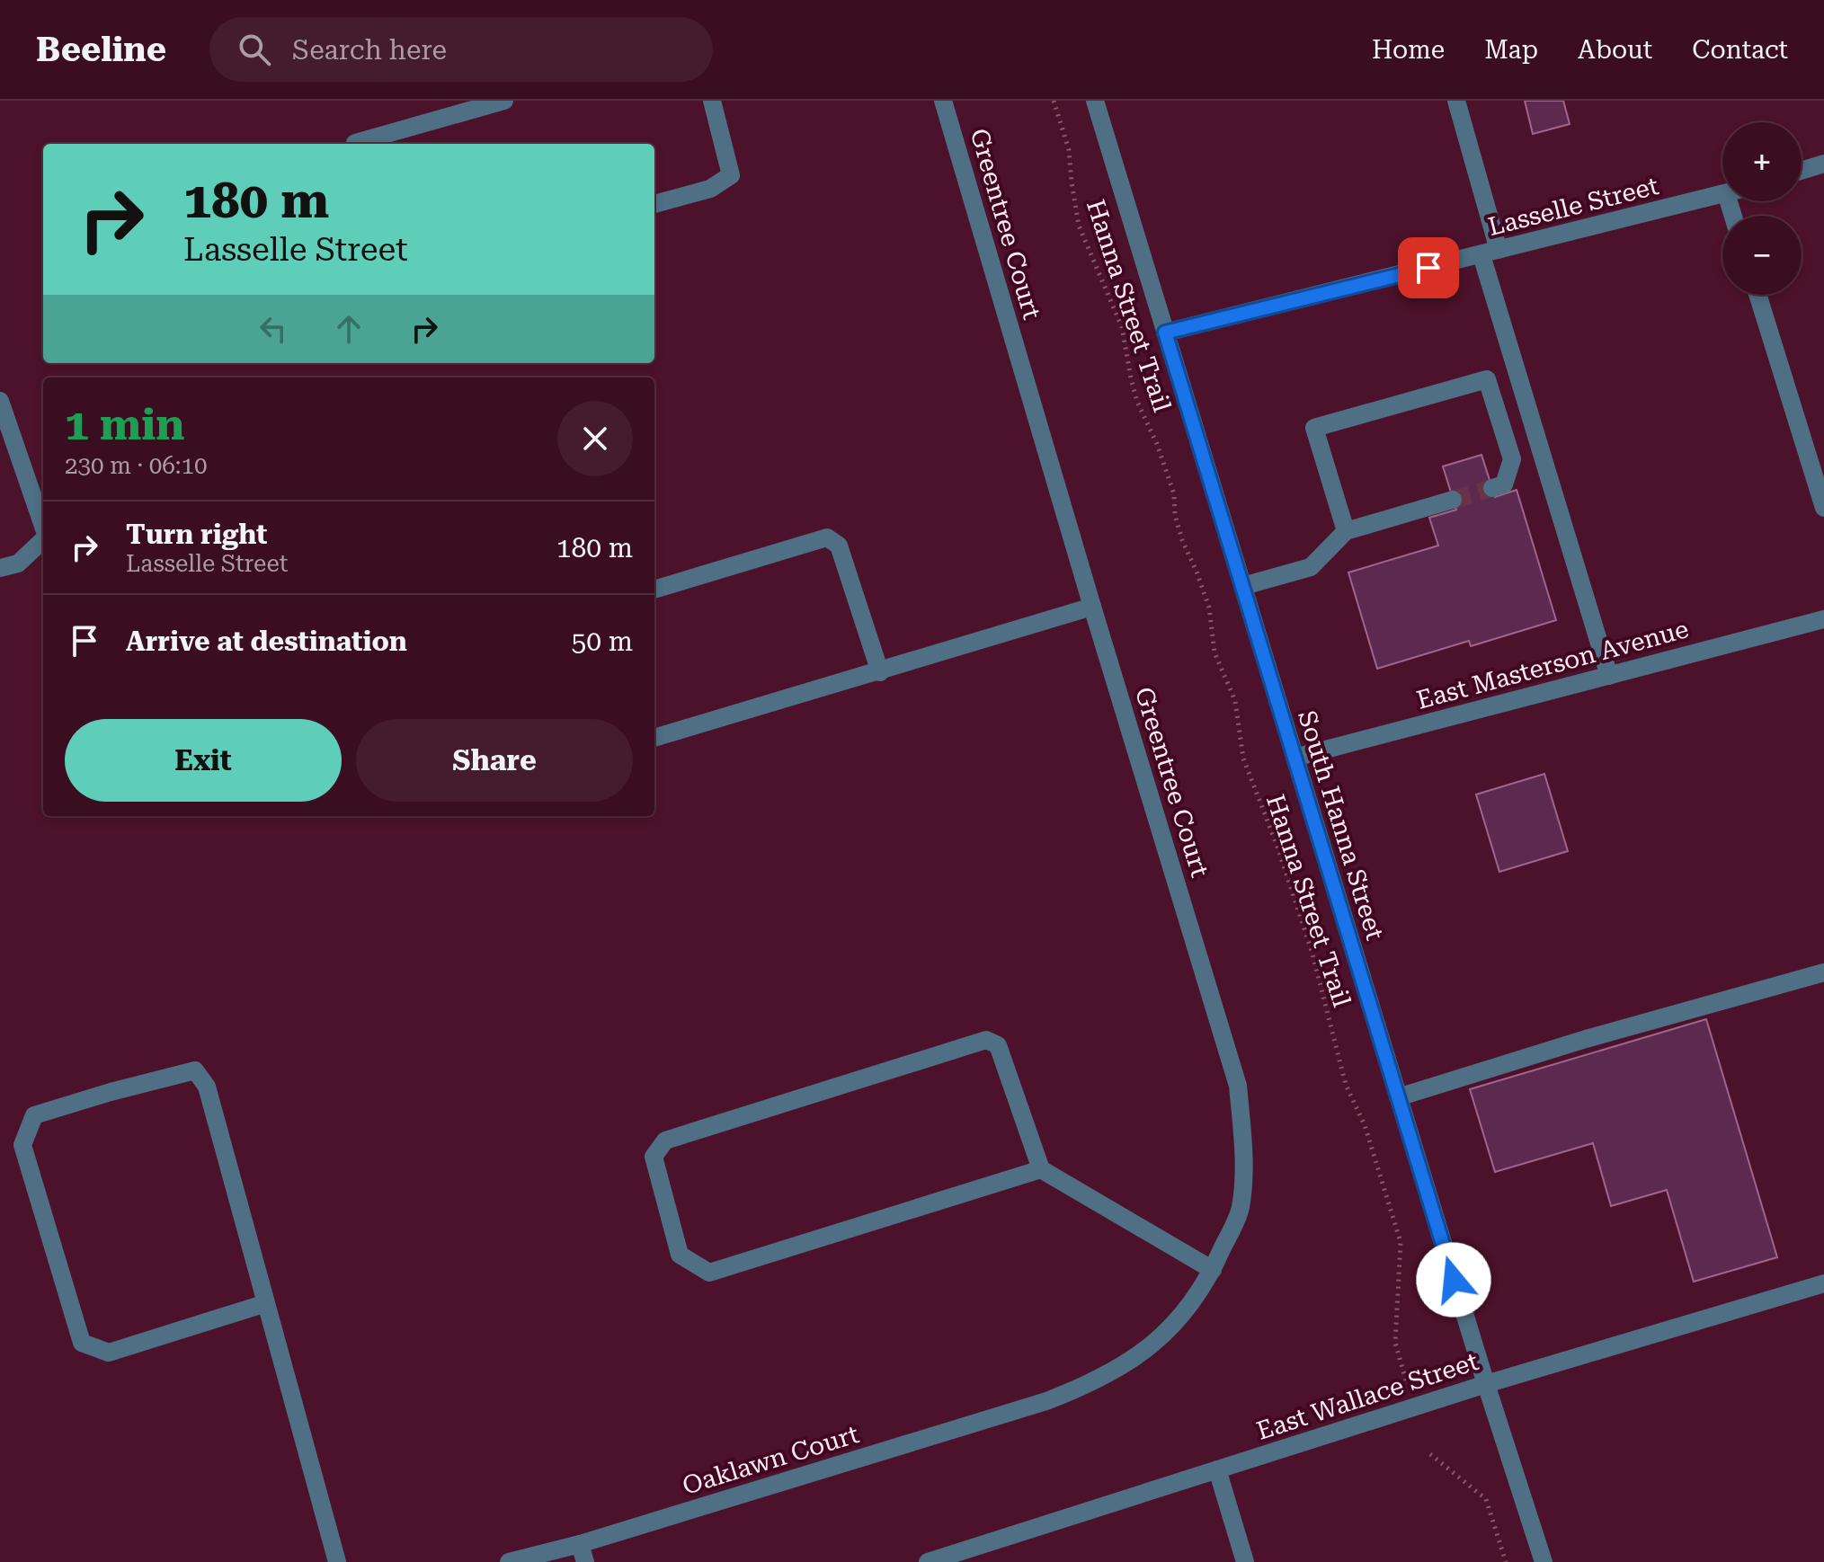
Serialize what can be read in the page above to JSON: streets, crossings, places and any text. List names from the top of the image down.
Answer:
{
  "streets": {
    "street": [
      "Lasselle Street",
      "Greentree Court",
      "East Masterson Avenue",
      "South Hanna Street",
      "East Wallace Street",
      "Oaklawn Court"
    ],
    "path": ["Hanna Street Trail"]
  },
  "crossings": [
    ["Lasselle Street", "South Hanna Street"],
    ["Greentree Court", "Oaklawn Court"],
    ["East Masterson Avenue", "South Hanna Street"],
    ["South Hanna Street", "East Wallace Street"]
  ],
  "page": {
    "header": "Beeline",
    "search": "Search here",
    "nav": [
      "Home",
      "Map",
      "About",
      "Contact"
    ],
    "map_buttons": ["+", "−"],
    "turn": ["180 m", "Lasselle Street"],
    "heading": ["1 min", "230 m · 06:10"],
    "list": [
      {
        "name": "Turn right",
        "note": "Lasselle Street",
        "value": "180 m"
      },
      {
        "name": "Arrive at destination",
        "value": "50 m"
      }
    ],
    "buttons": ["Exit", "Share"]
  }
}
